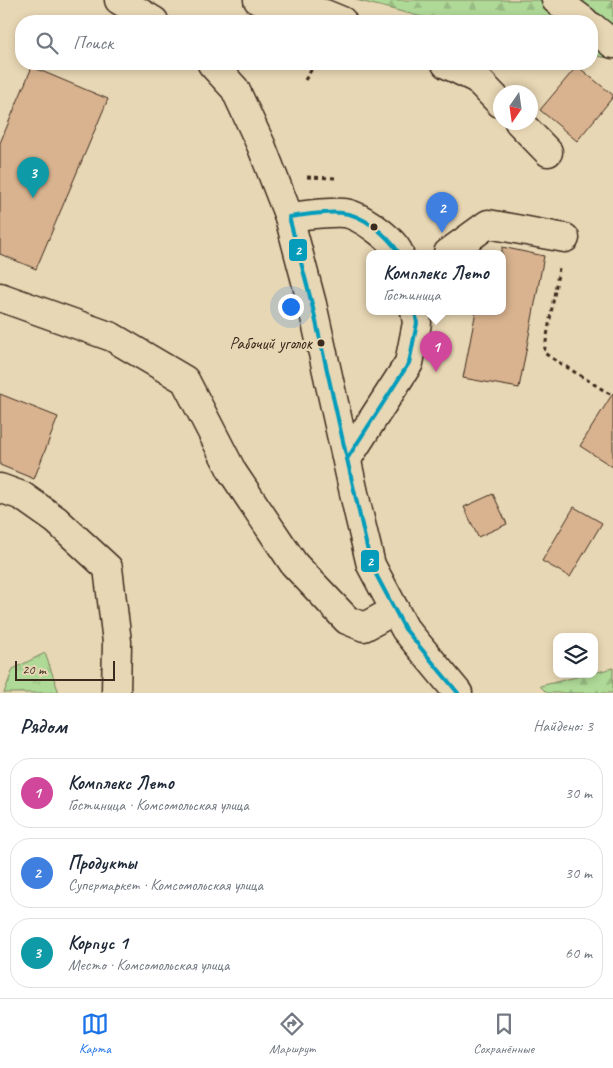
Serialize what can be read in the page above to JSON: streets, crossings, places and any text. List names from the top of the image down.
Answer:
{
  "places": ["Рабочий уголок"],
  "lines": ["transit line 2"],
  "scale_bar": "20 m",
  "north": "bottom",
  "page": {
    "search": "Поиск",
    "pins": ["3", "2", "1"],
    "popup": ["Комплекс Лето", "Гостиница"],
    "scale": "20 m",
    "heading": ["Рядом", "Найдено: 3"],
    "list": [
      {
        "mark": "1",
        "name": "Комплекс Лето",
        "note": "Гостиница · Комсомольская улица",
        "value": "30 m"
      },
      {
        "mark": "2",
        "name": "Продукты",
        "note": "Супермаркет · Комсомольская улица",
        "value": "30 m"
      },
      {
        "mark": "3",
        "name": "Корпус 1",
        "note": "Место · Комсомольская улица",
        "value": "60 m"
      }
    ],
    "nav": ["Карта", "Маршрут", "Сохранённые"]
  }
}
